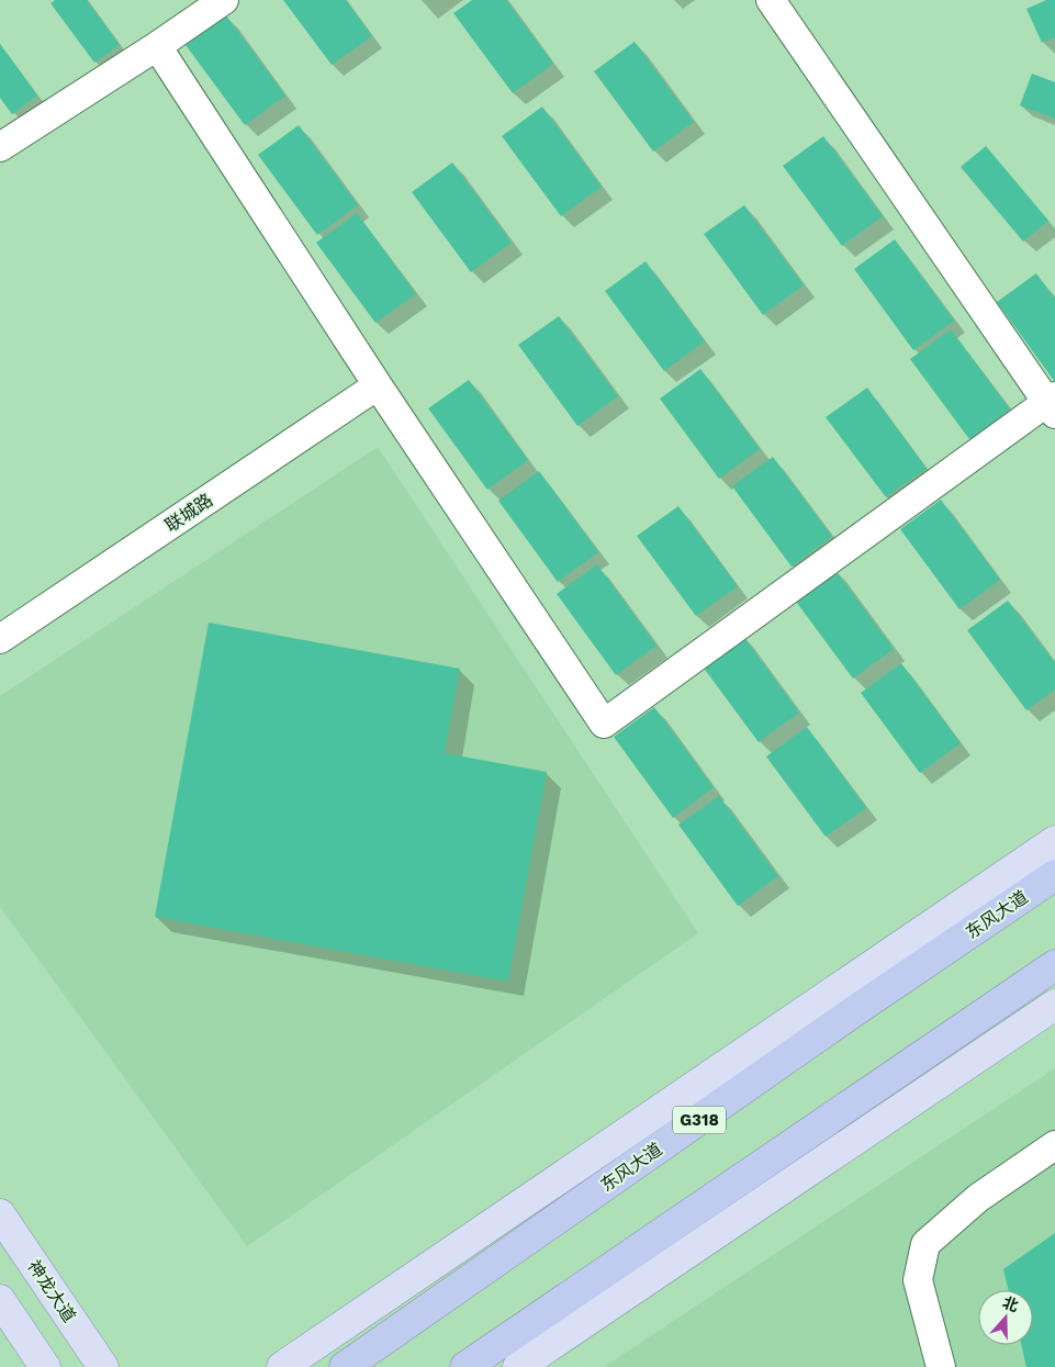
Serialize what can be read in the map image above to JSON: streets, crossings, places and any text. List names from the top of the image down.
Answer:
{
  "streets": {
    "highway": ["东风大道", "G318"],
    "main road": ["神龙大道"],
    "street": ["联城路"]
  },
  "north": "top"
}
